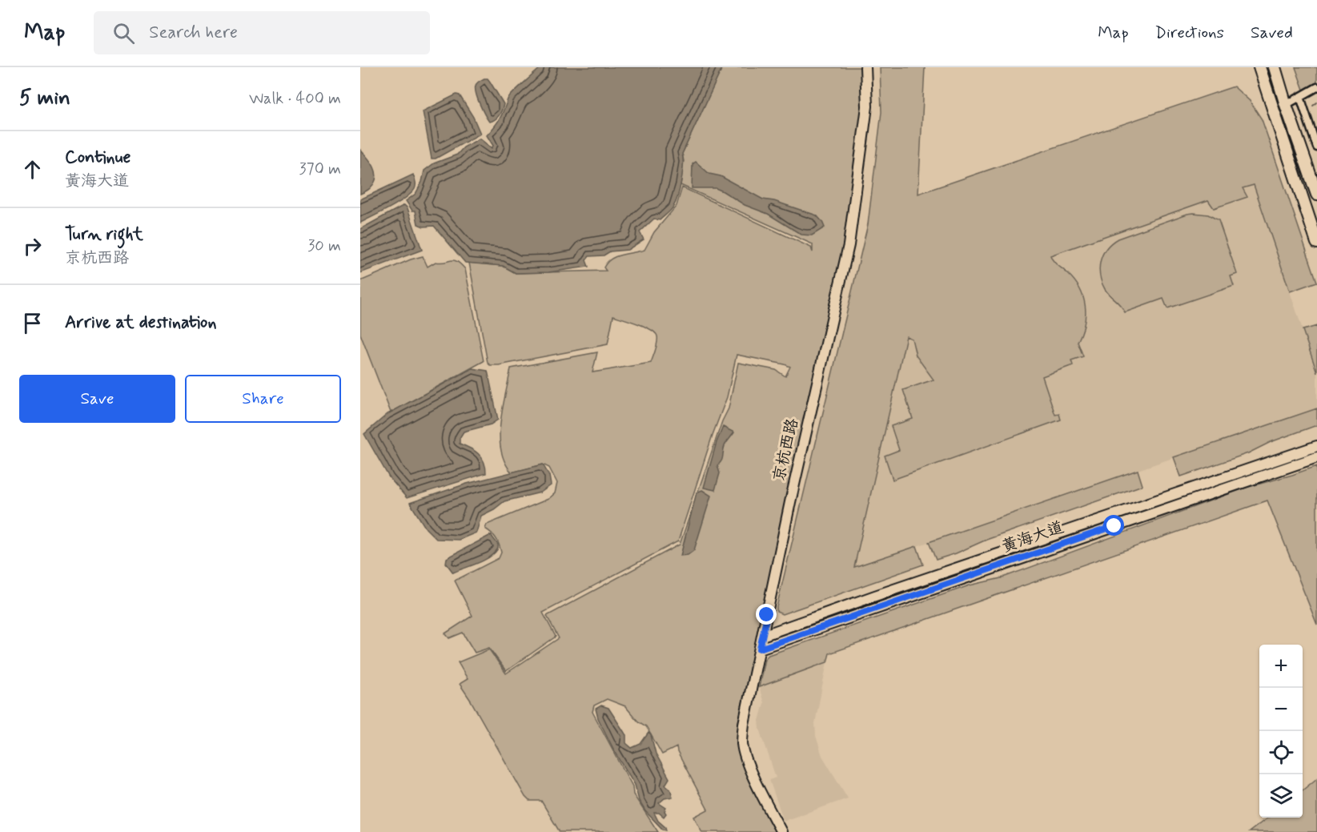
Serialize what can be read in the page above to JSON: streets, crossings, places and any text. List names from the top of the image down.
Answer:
{
  "streets": {
    "main road": ["京杭西路", "黄海大道"]
  },
  "crossings": [
    ["京杭西路", "黄海大道"]
  ],
  "page": {
    "header": "Map",
    "search": "Search here",
    "nav": ["Map", "Directions", "Saved"],
    "heading": ["5 min", "Walk · 400 m"],
    "list": [
      ["Continue", "黄海大道", "370 m"],
      ["Turn right", "京杭西路", "30 m"],
      "Arrive at destination"
    ],
    "buttons": ["Save", "Share"],
    "map_buttons": ["+", "−"]
  }
}
